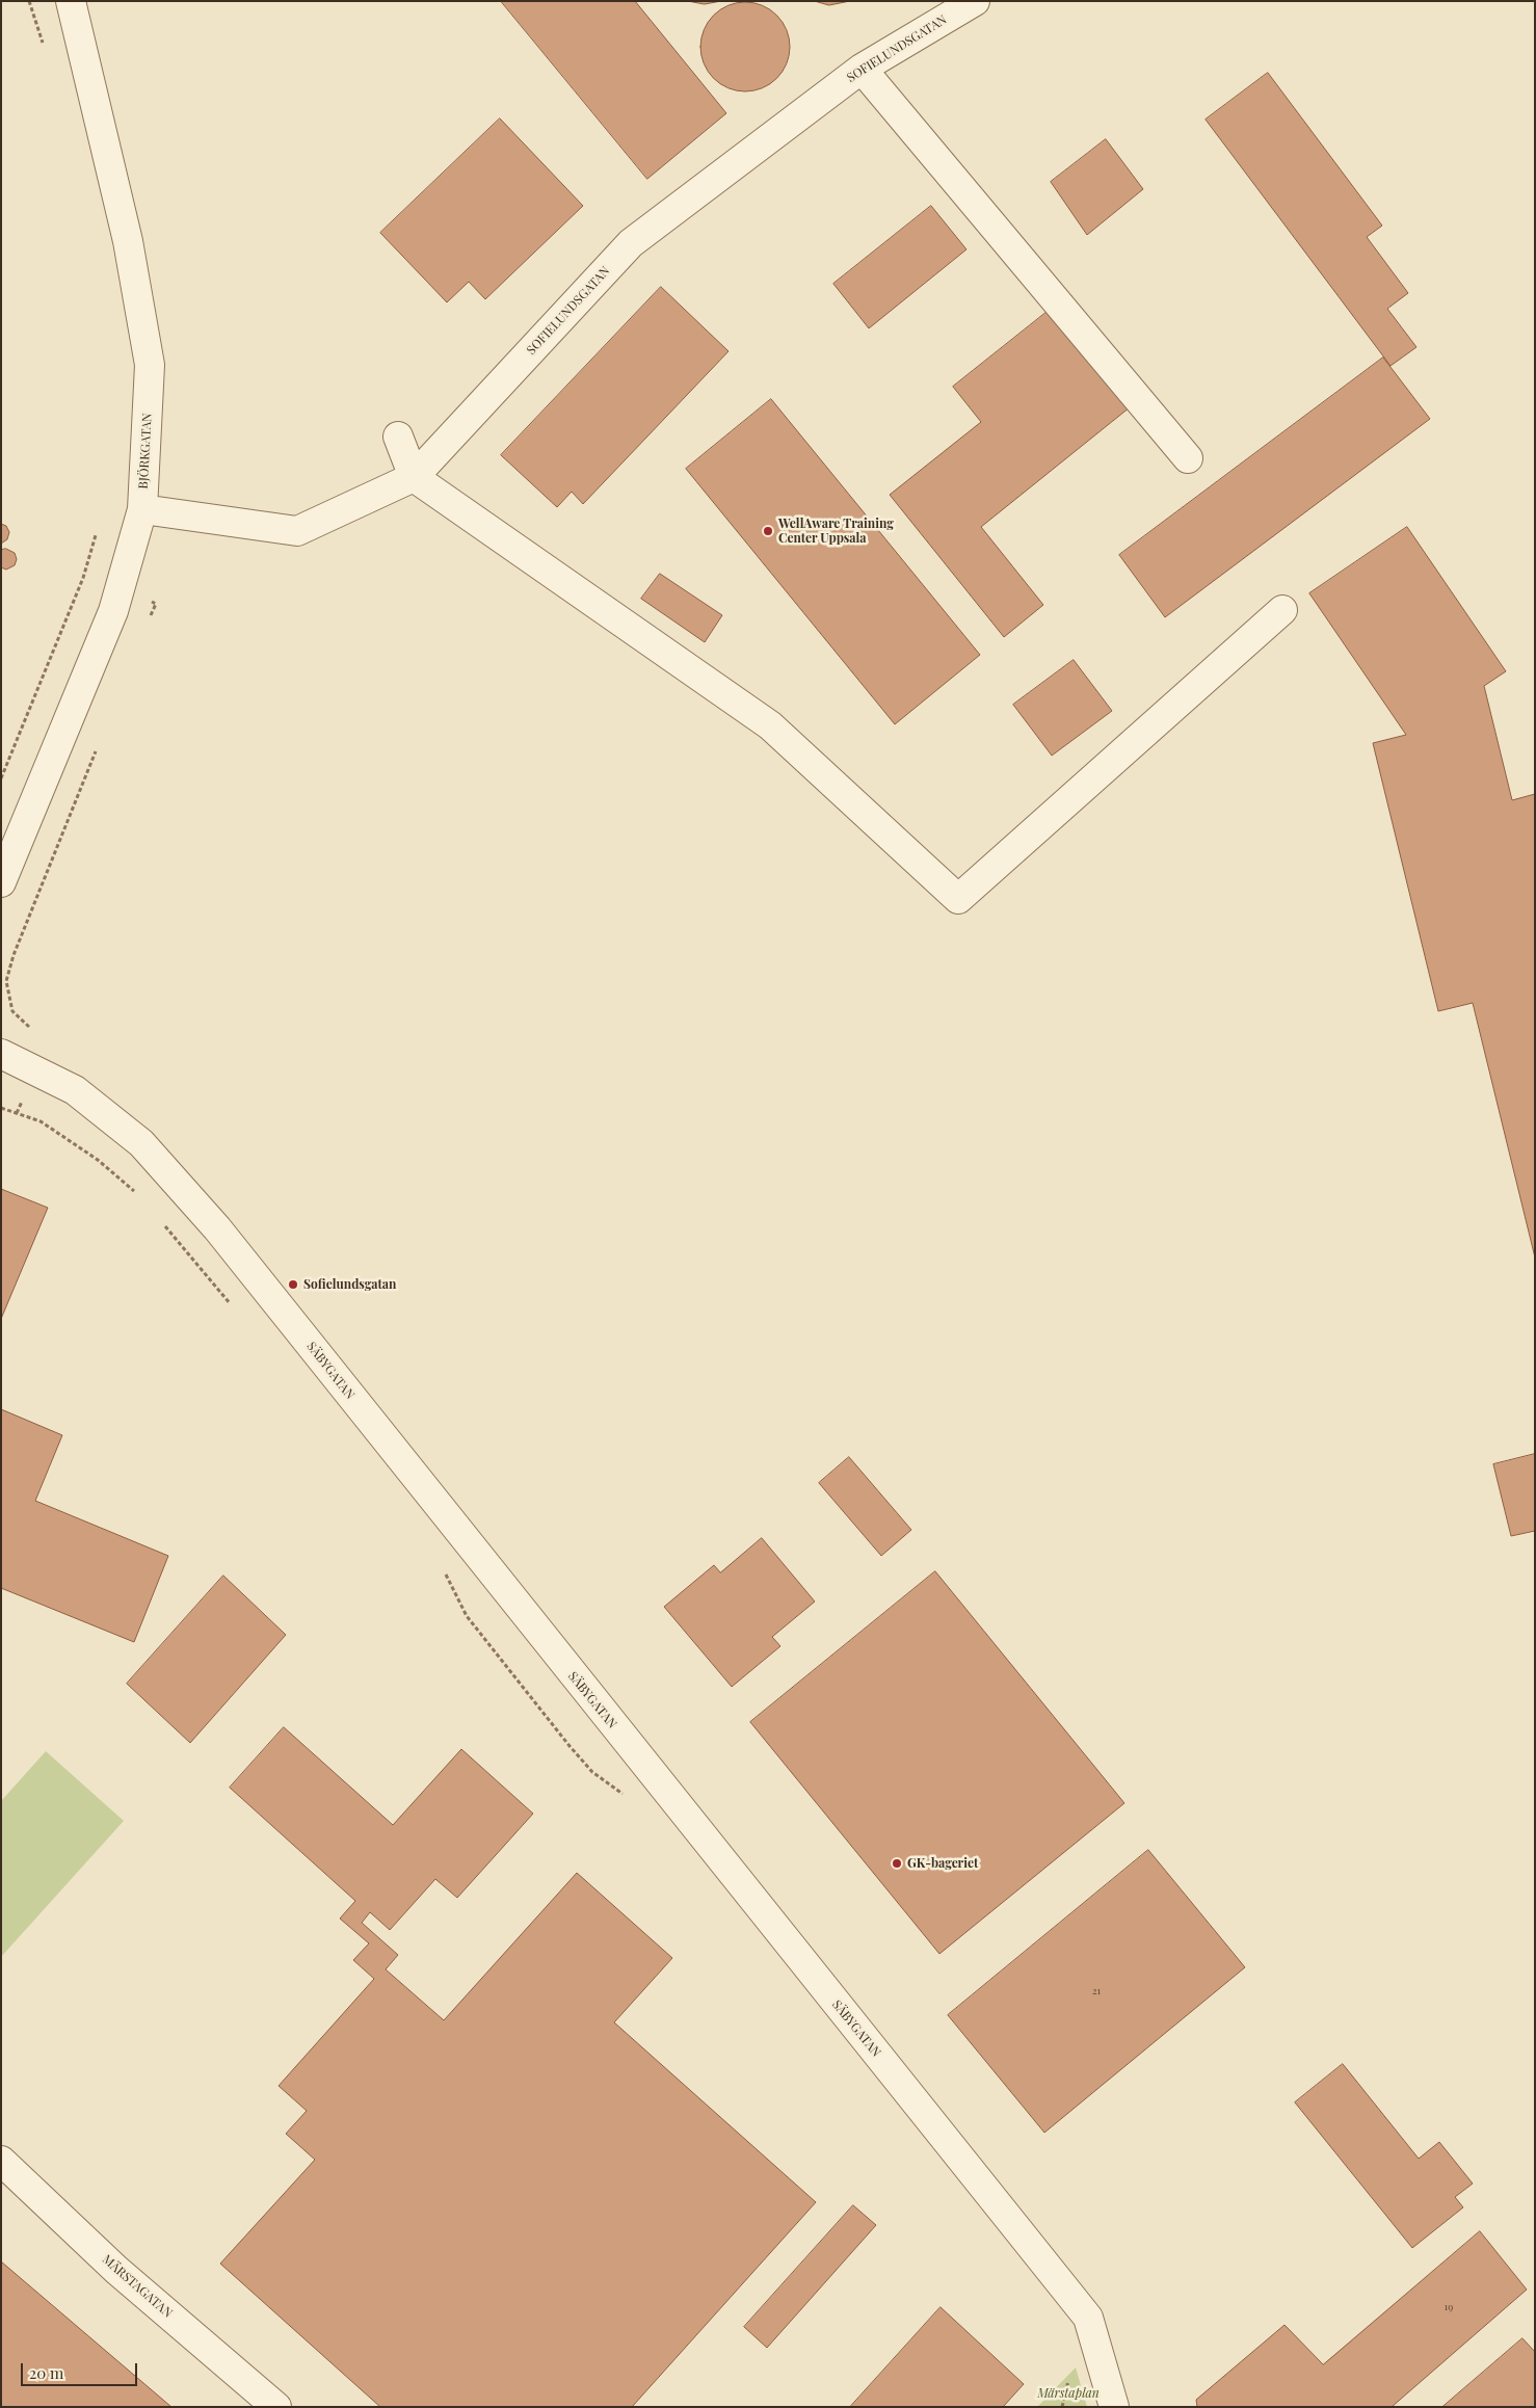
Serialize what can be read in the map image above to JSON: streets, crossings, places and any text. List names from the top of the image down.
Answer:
{
  "streets": {
    "street": [
      "SOFIELUNDSGATAN",
      "BJÖRKGATAN",
      "SÄBYGATAN",
      "MÄRSTAGATAN"
    ]
  },
  "crossings": [
    ["SOFIELUNDSGATAN", "BJÖRKGATAN"]
  ],
  "parks": ["Märstaplan"],
  "places": ["WellAware Training Center Uppsala", "Sofielundsgatan", "GK-bageriet"],
  "house_numbers": ["21", "19"],
  "scale_bar": "20 m"
}
